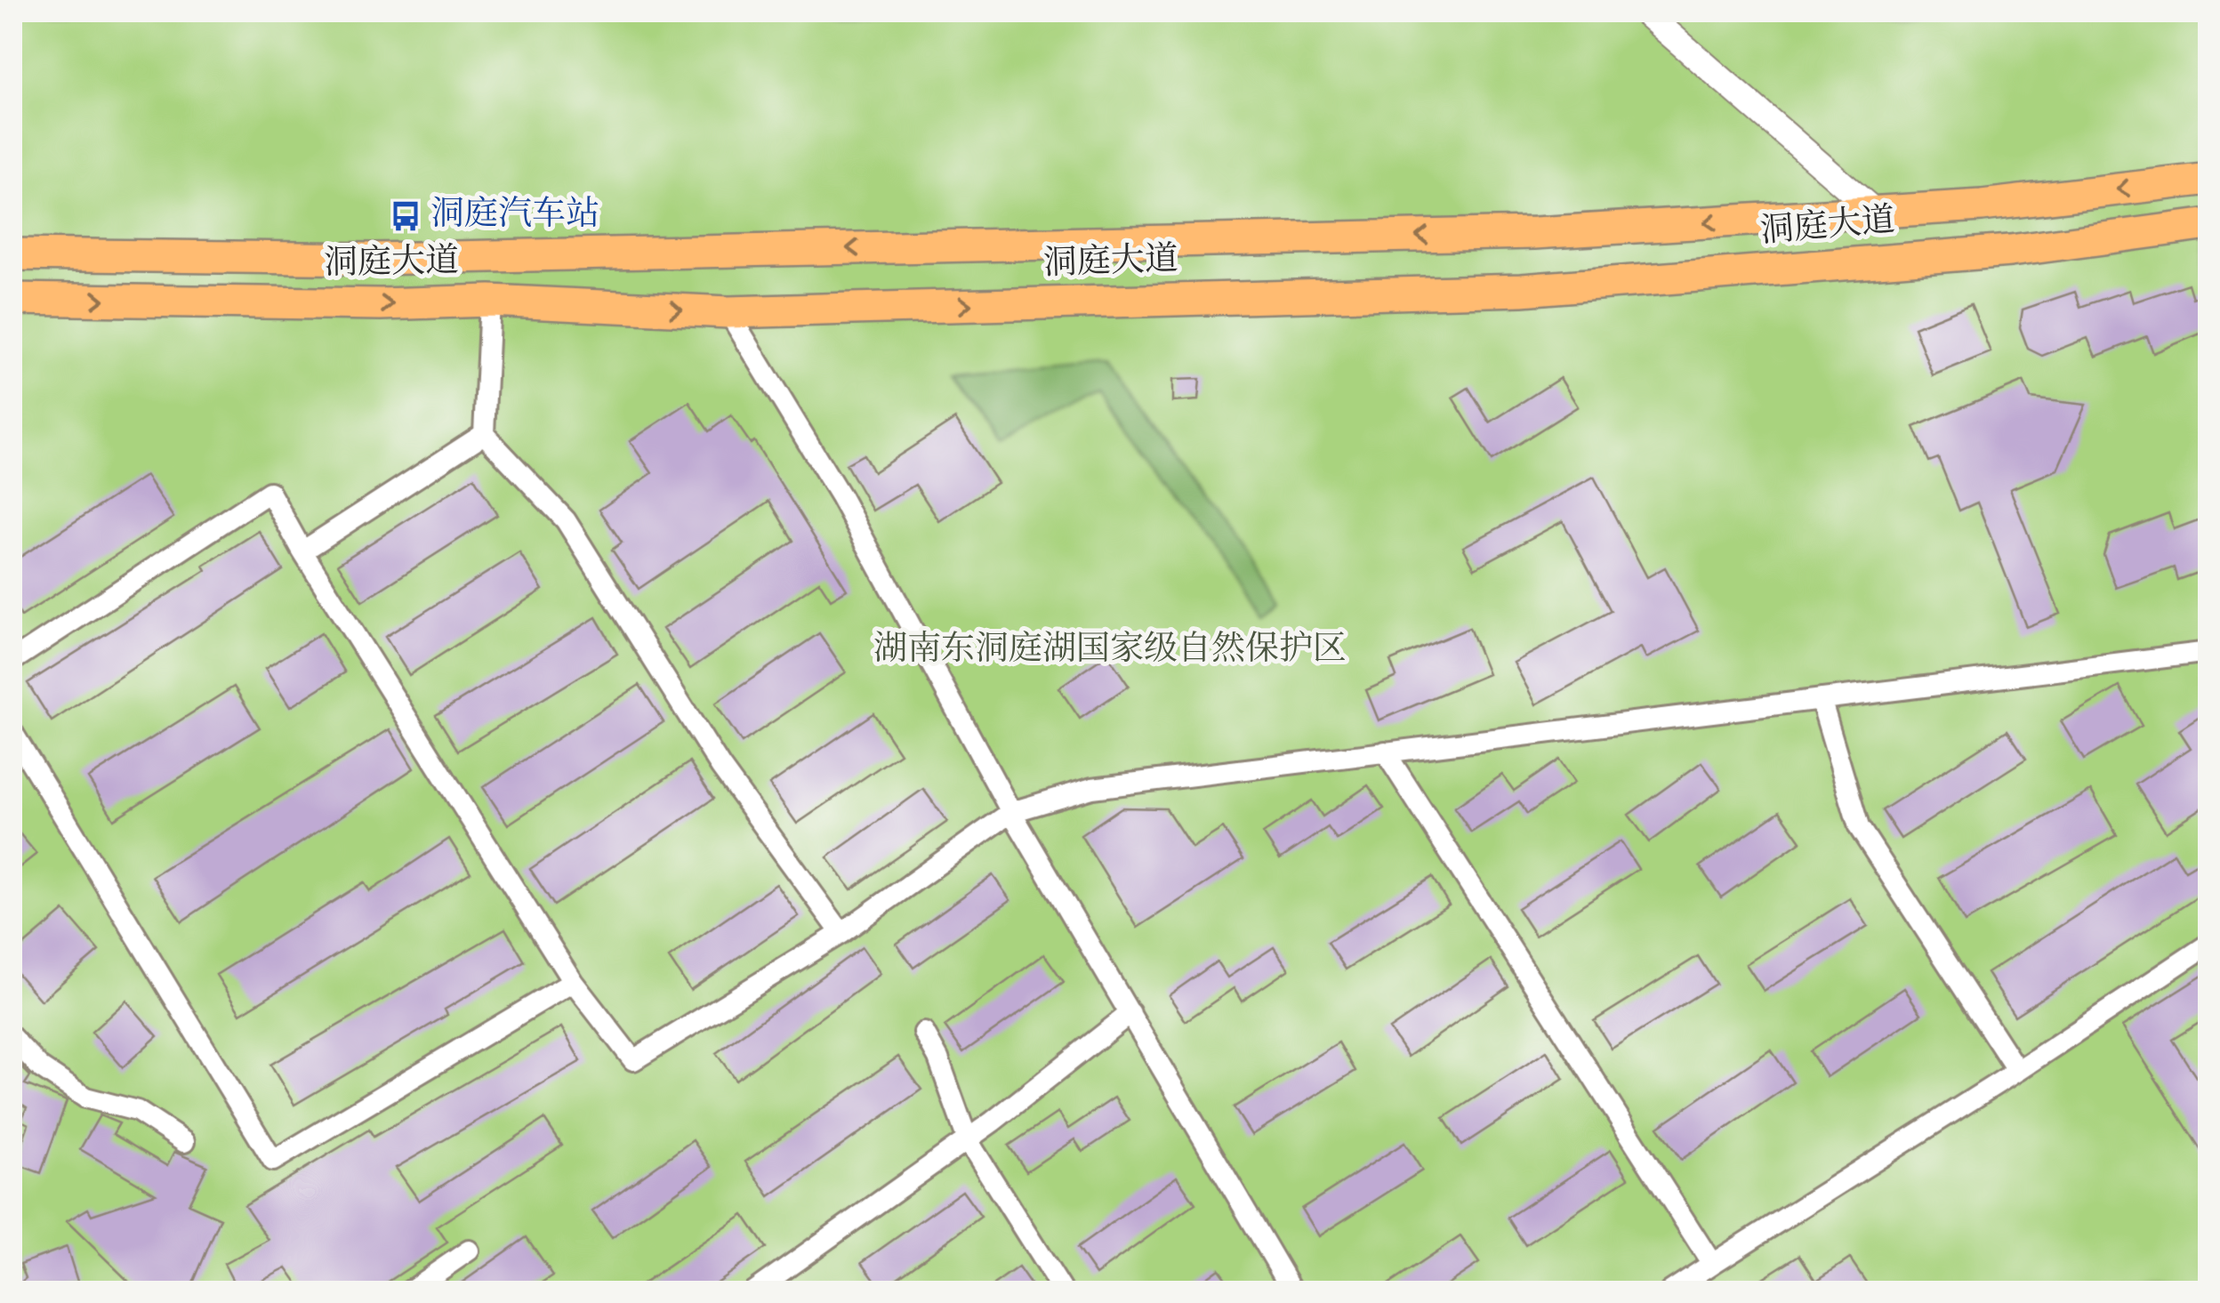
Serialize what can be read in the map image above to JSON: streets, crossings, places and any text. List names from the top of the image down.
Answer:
{
  "streets": {
    "main road": ["洞庭大道"]
  },
  "parks": ["湖南东洞庭湖国家级自然保护区"],
  "places": {
    "bus stop": ["洞庭汽车站"]
  }
}
